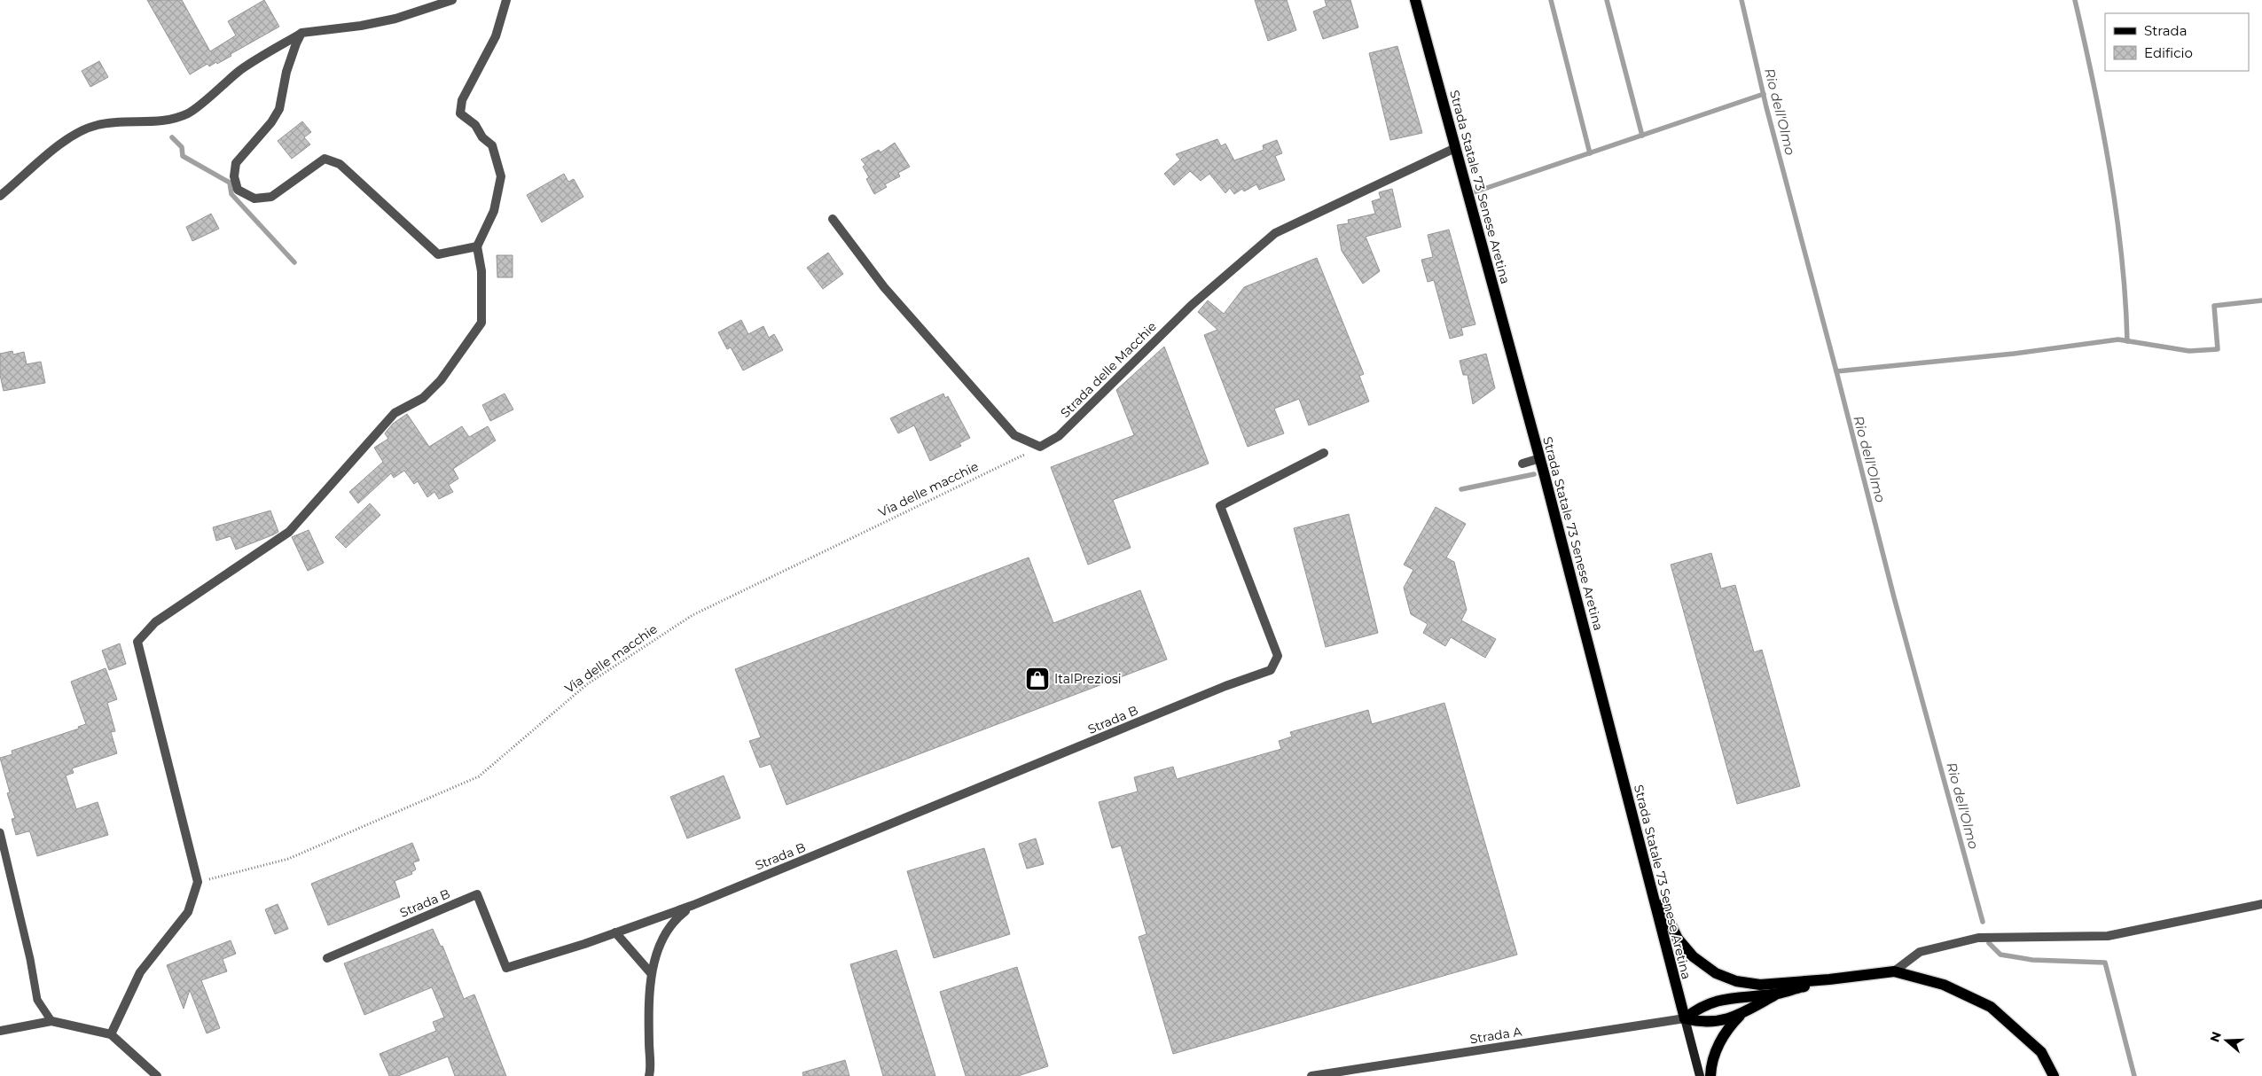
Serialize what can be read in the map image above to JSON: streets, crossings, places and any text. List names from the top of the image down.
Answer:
{
  "streets": {
    "main road": ["Strada Statale 73 Senese Aretina"],
    "street": ["Strada delle Macchie", "Strada B", "Strada A"],
    "path": ["Via delle macchie"]
  },
  "crossings": [
    ["Strada Statale 73 Senese Aretina", "Strada delle Macchie"],
    ["Strada Statale 73 Senese Aretina", "Strada A"],
    ["Strada delle Macchie", "Via delle macchie"]
  ],
  "water": ["Rio dell'Olmo"],
  "places": {
    "shop": ["ItalPreziosi"]
  },
  "legend": ["Strada", "Edificio"],
  "north": "left"
}
